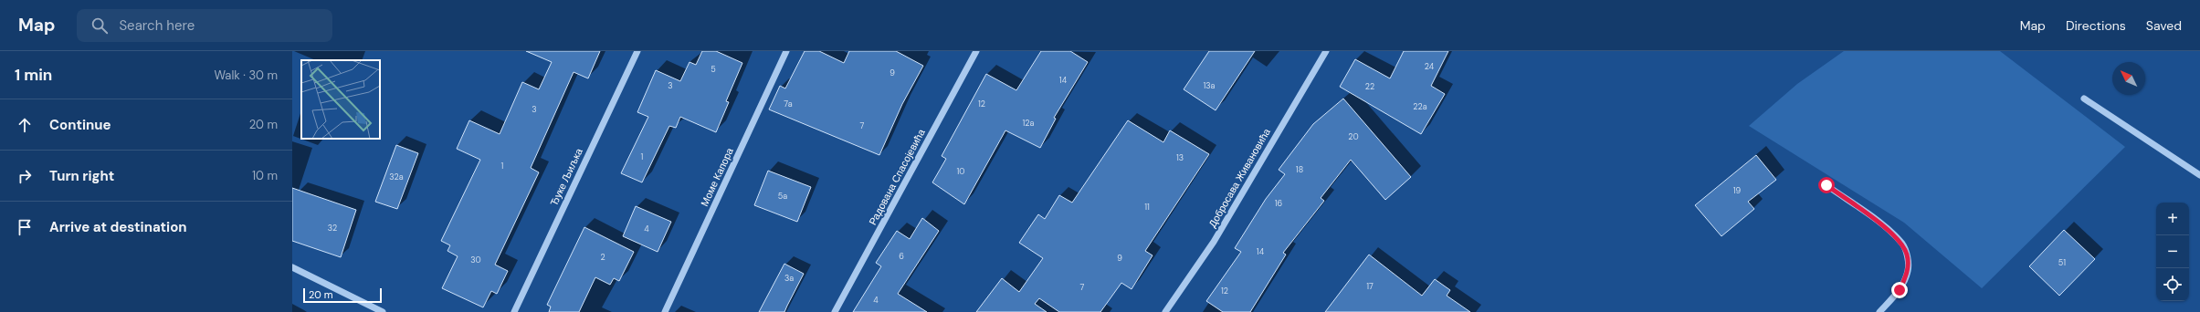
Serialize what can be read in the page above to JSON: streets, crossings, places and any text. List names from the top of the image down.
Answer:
{
  "streets": {
    "street": [
      "Ђуке Љиљка",
      "Моме Капора",
      "Радована Спасојевића",
      "Добросава Живановића"
    ]
  },
  "house_numbers": [
    "24",
    "5",
    "9",
    "14",
    "3",
    "13a",
    "22",
    "7a",
    "12",
    "22a",
    "3",
    "12a",
    "7",
    "20",
    "1",
    "13",
    "1",
    "18",
    "10",
    "32a",
    "19",
    "5a",
    "16",
    "11",
    "32",
    "4",
    "14",
    "6",
    "2",
    "9",
    "30",
    "51",
    "3a",
    "17",
    "7",
    "12",
    "4"
  ],
  "scale_bar": "20 m",
  "north": "top left",
  "page": {
    "header": "Map",
    "search": "Search here",
    "nav": ["Map", "Directions", "Saved"],
    "heading": ["1 min", "Walk · 30 m"],
    "list": [
      ["Continue", "20 m"],
      ["Turn right", "10 m"],
      "Arrive at destination"
    ],
    "map_buttons": ["+", "−"],
    "scale": "20 m"
  }
}
